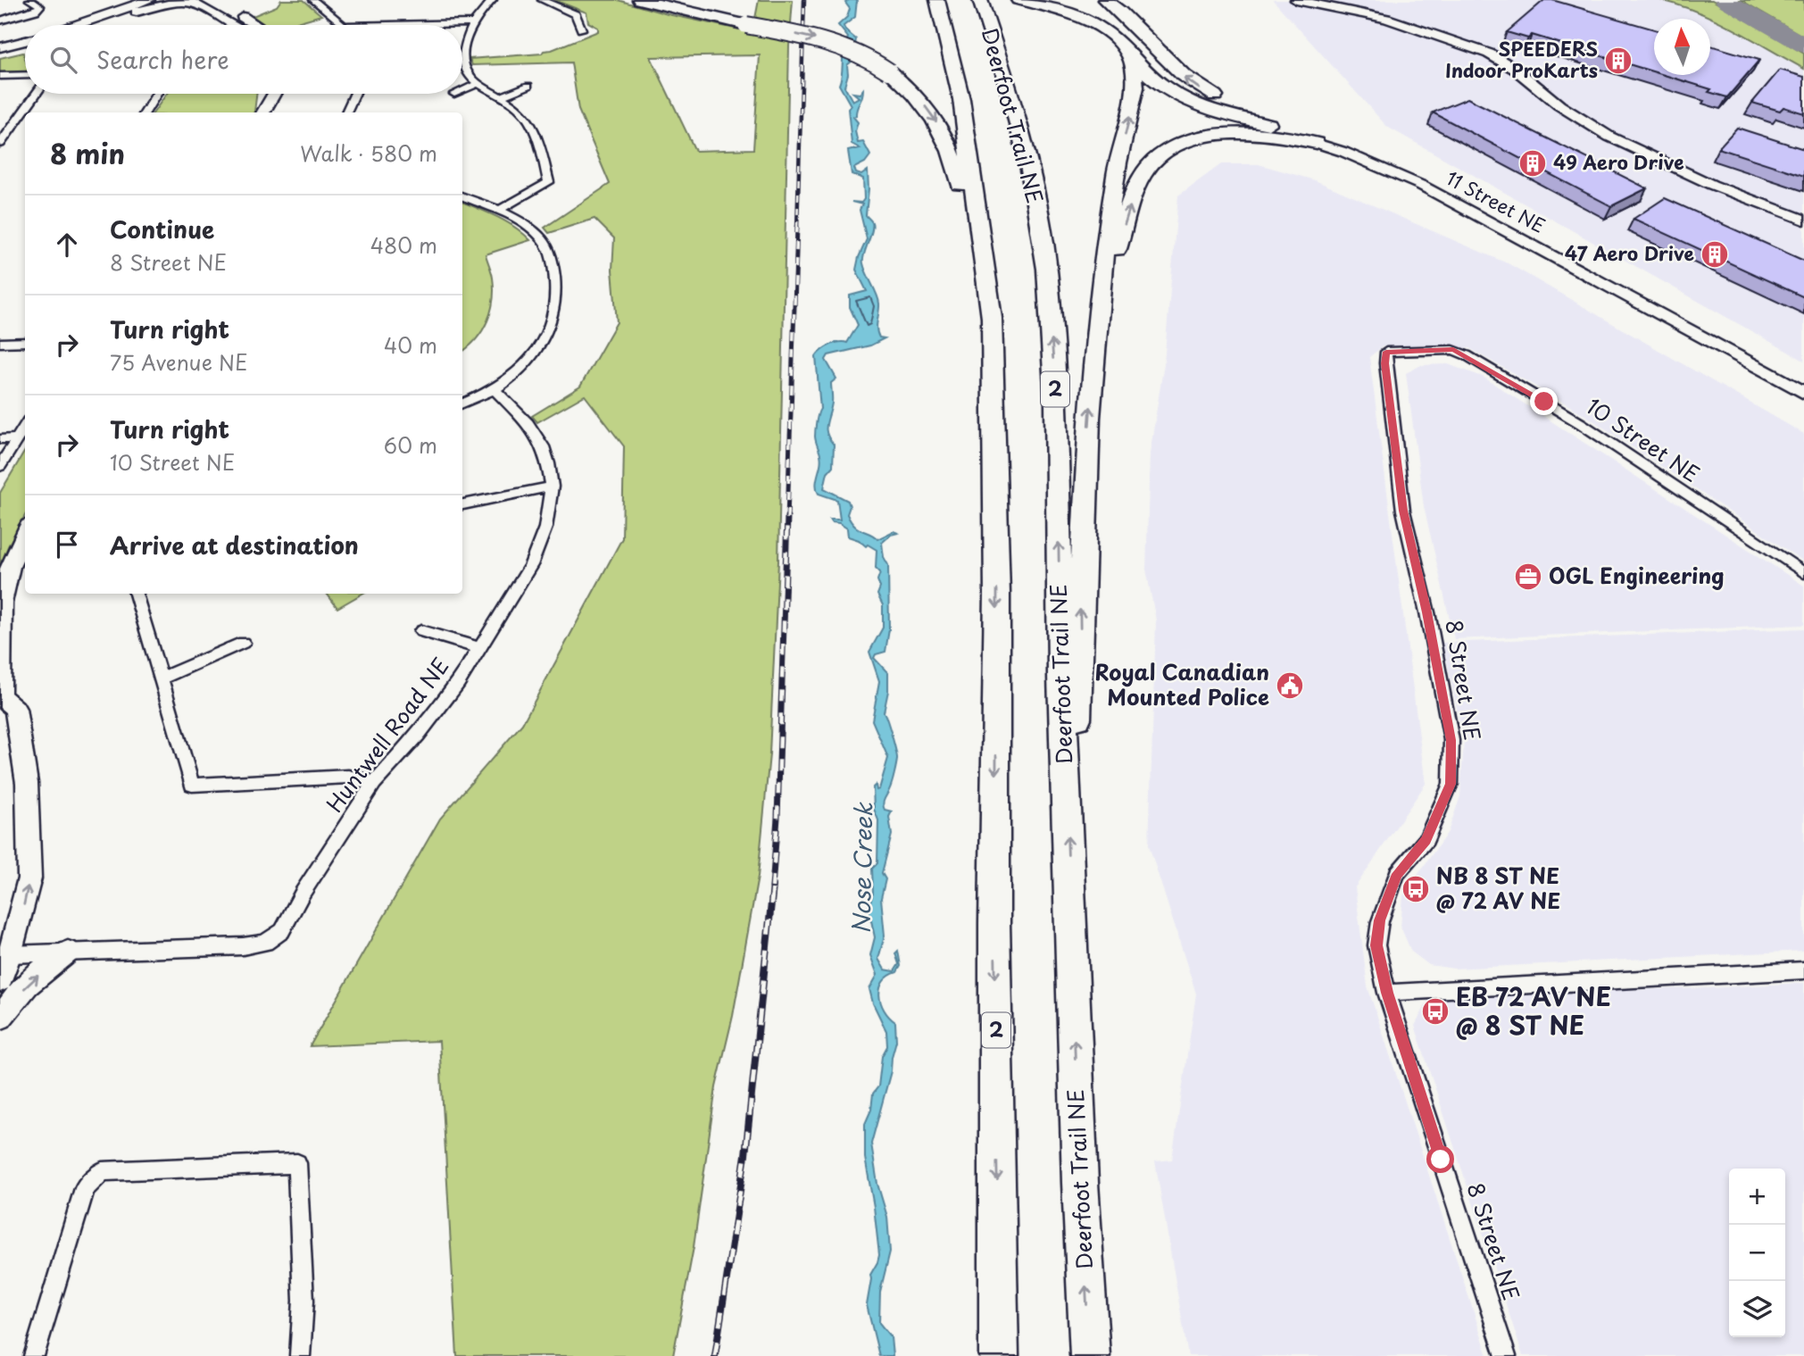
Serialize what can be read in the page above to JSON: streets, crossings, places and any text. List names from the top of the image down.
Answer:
{
  "streets": {
    "highway": ["Deerfoot Trail NE", "2"],
    "street": [
      "11 Street NE",
      "10 Street NE",
      "8 Street NE",
      "Huntwell Road NE"
    ]
  },
  "crossings": [
    ["10 Street NE", "8 Street NE"]
  ],
  "water": ["Nose Creek"],
  "places": {
    "building": ["SPEEDERS Indoor ProKarts", "49 Aero Drive", "47 Aero Drive"],
    "office": ["OGL Engineering"],
    "public building": ["Royal Canadian Mounted Police"],
    "bus stop": ["NB 8 ST NE @ 72 AV NE", "EB 72 AV NE @ 8 ST NE"]
  },
  "north": "top",
  "page": {
    "search": "Search here",
    "heading": ["8 min", "Walk · 580 m"],
    "list": [
      ["Continue", "8 Street NE", "480 m"],
      ["Turn right", "75 Avenue NE", "40 m"],
      ["Turn right", "10 Street NE", "60 m"],
      "Arrive at destination"
    ],
    "map_buttons": ["+", "−"]
  }
}
